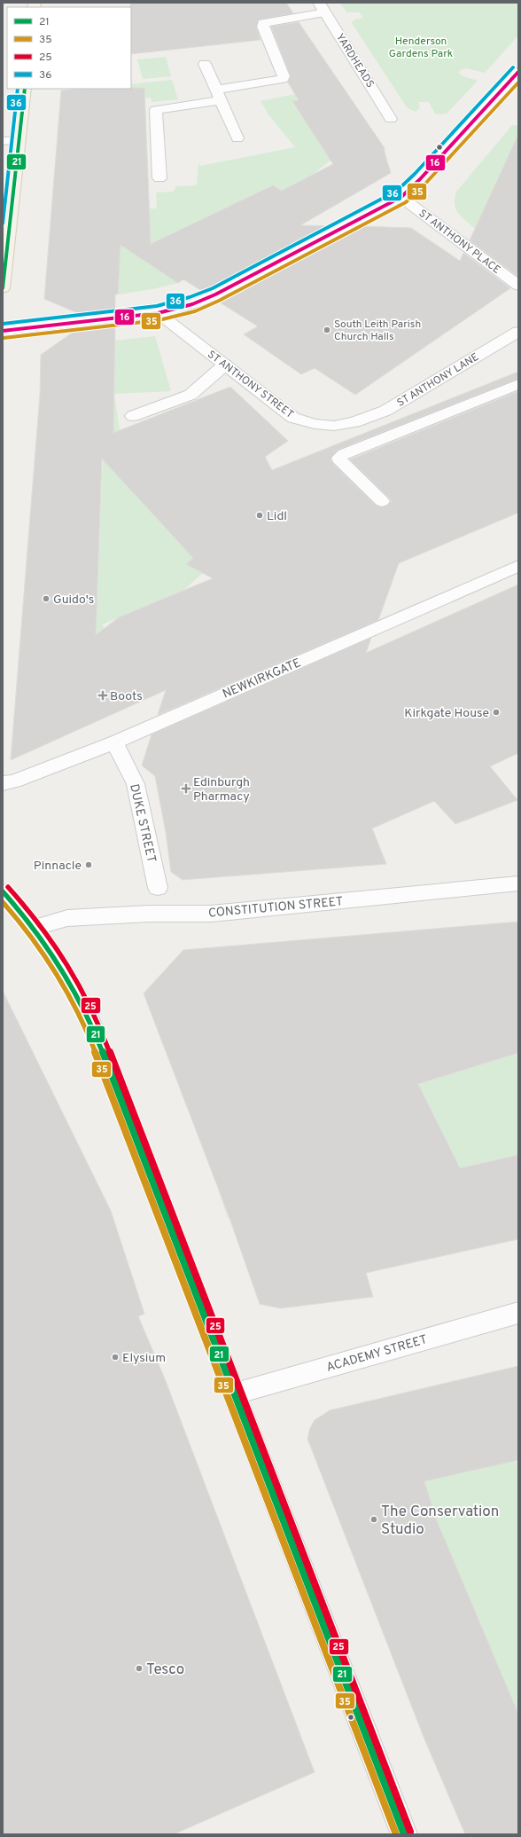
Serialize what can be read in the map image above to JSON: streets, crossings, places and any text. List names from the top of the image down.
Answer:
{
  "streets": {
    "street": [
      "YARDHEADS",
      "ST ANTHONY PLACE",
      "ST ANTHONY LANE",
      "ST ANTHONY STREET",
      "NEWKIRKGATE",
      "DUKE STREET",
      "CONSTITUTION STREET",
      "ACADEMY STREET"
    ]
  },
  "crossings": [
    ["ST ANTHONY LANE", "ST ANTHONY STREET"],
    ["NEWKIRKGATE", "DUKE STREET"]
  ],
  "parks": ["Henderson Gardens Park"],
  "places": {
    "other": [
      "South Leith Parish Church Halls",
      "Lidl",
      "Guido's",
      "Kirkgate House",
      "Pinnacle",
      "Elysium",
      "The Conservation Studio",
      "Tesco"
    ],
    "health": ["Boots", "Edinburgh Pharmacy"]
  },
  "lines": [
    "transit line 36",
    "transit line 16",
    "transit line 35",
    "transit line 21",
    "transit line 25"
  ],
  "legend": [
    "21",
    "35",
    "25",
    "36"
  ]
}
